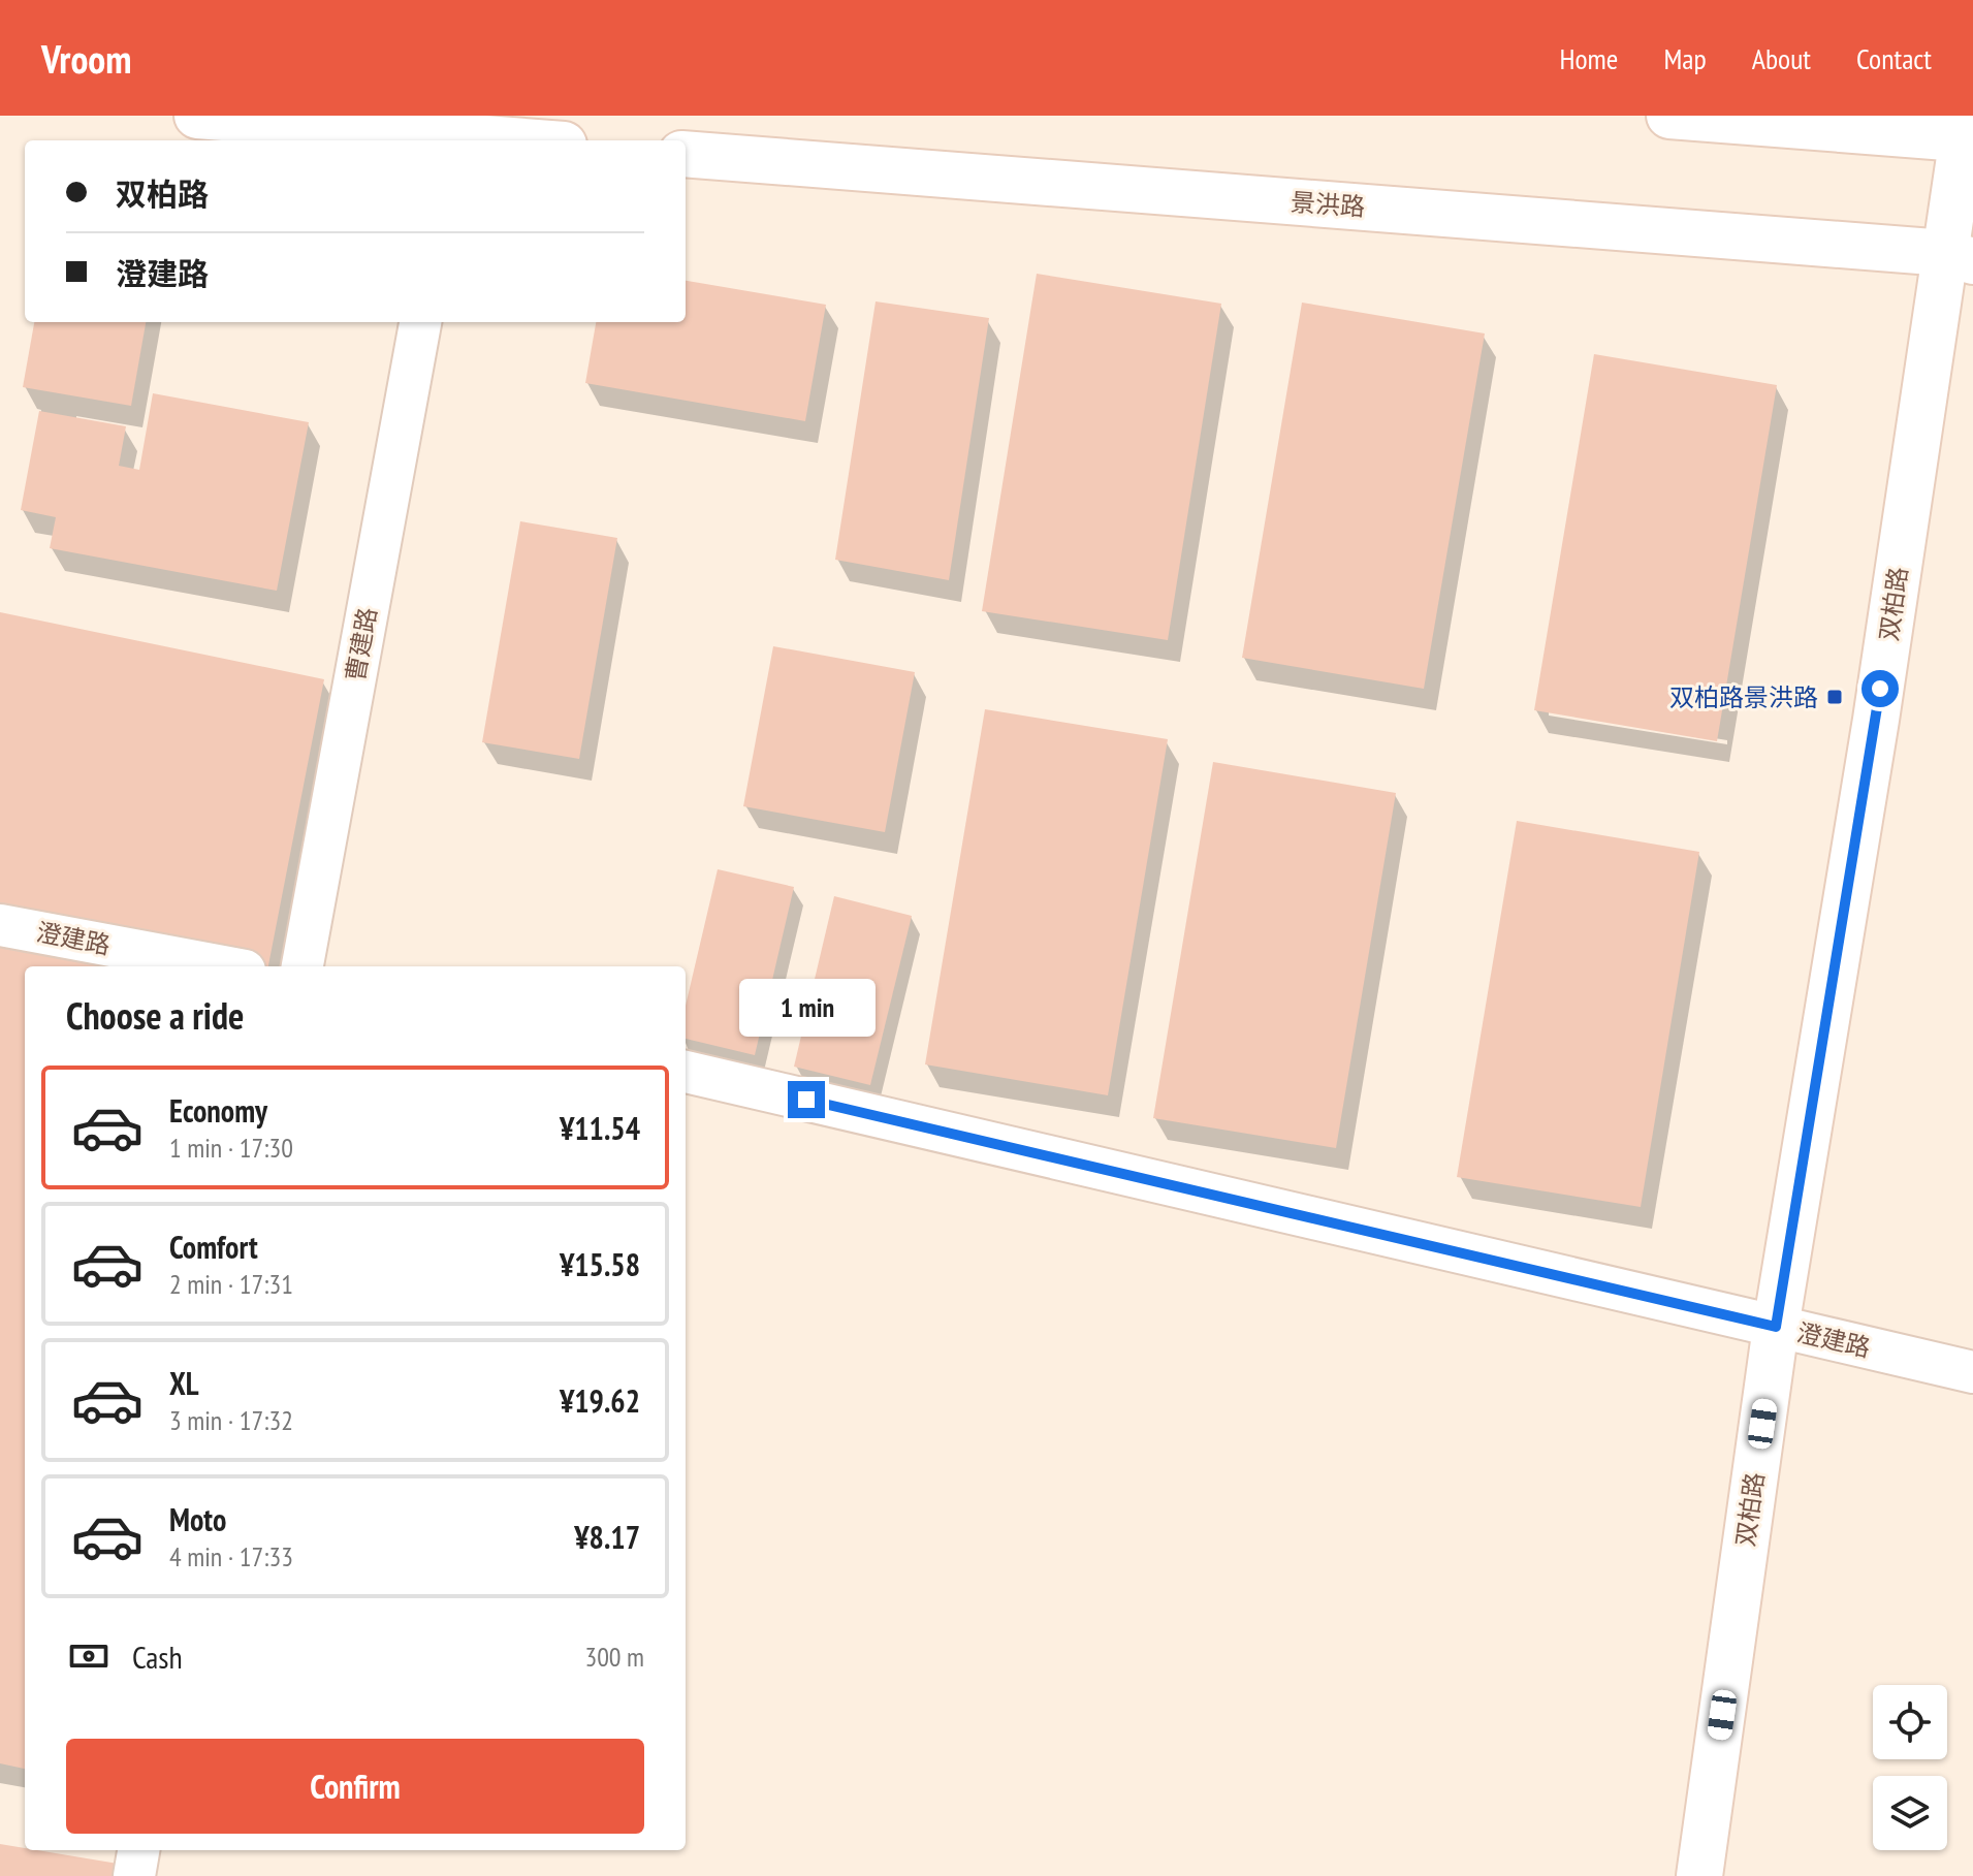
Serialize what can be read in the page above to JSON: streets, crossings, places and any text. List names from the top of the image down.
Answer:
{
  "streets": {
    "main road": ["景洪路", "双柏路"],
    "street": ["曹建路", "澄建路"]
  },
  "crossings": [
    ["景洪路", "双柏路"],
    ["双柏路", "澄建路"]
  ],
  "places": {
    "transit": ["双柏路景洪路"]
  },
  "page": {
    "header": "Vroom",
    "nav": [
      "Home",
      "Map",
      "About",
      "Contact"
    ],
    "banner": ["双柏路", "澄建路"],
    "heading": "Choose a ride",
    "bubble": "1 min",
    "list": [
      {
        "name": "Economy",
        "note": "1 min · 17:30",
        "value": "¥11.54"
      },
      {
        "name": "Comfort",
        "note": "2 min · 17:31",
        "value": "¥15.58"
      },
      {
        "name": "XL",
        "note": "3 min · 17:32",
        "value": "¥19.62"
      },
      {
        "name": "Moto",
        "note": "4 min · 17:33",
        "value": "¥8.17"
      }
    ],
    "pay": ["Cash", "300 m"],
    "buttons": "Confirm"
  }
}
